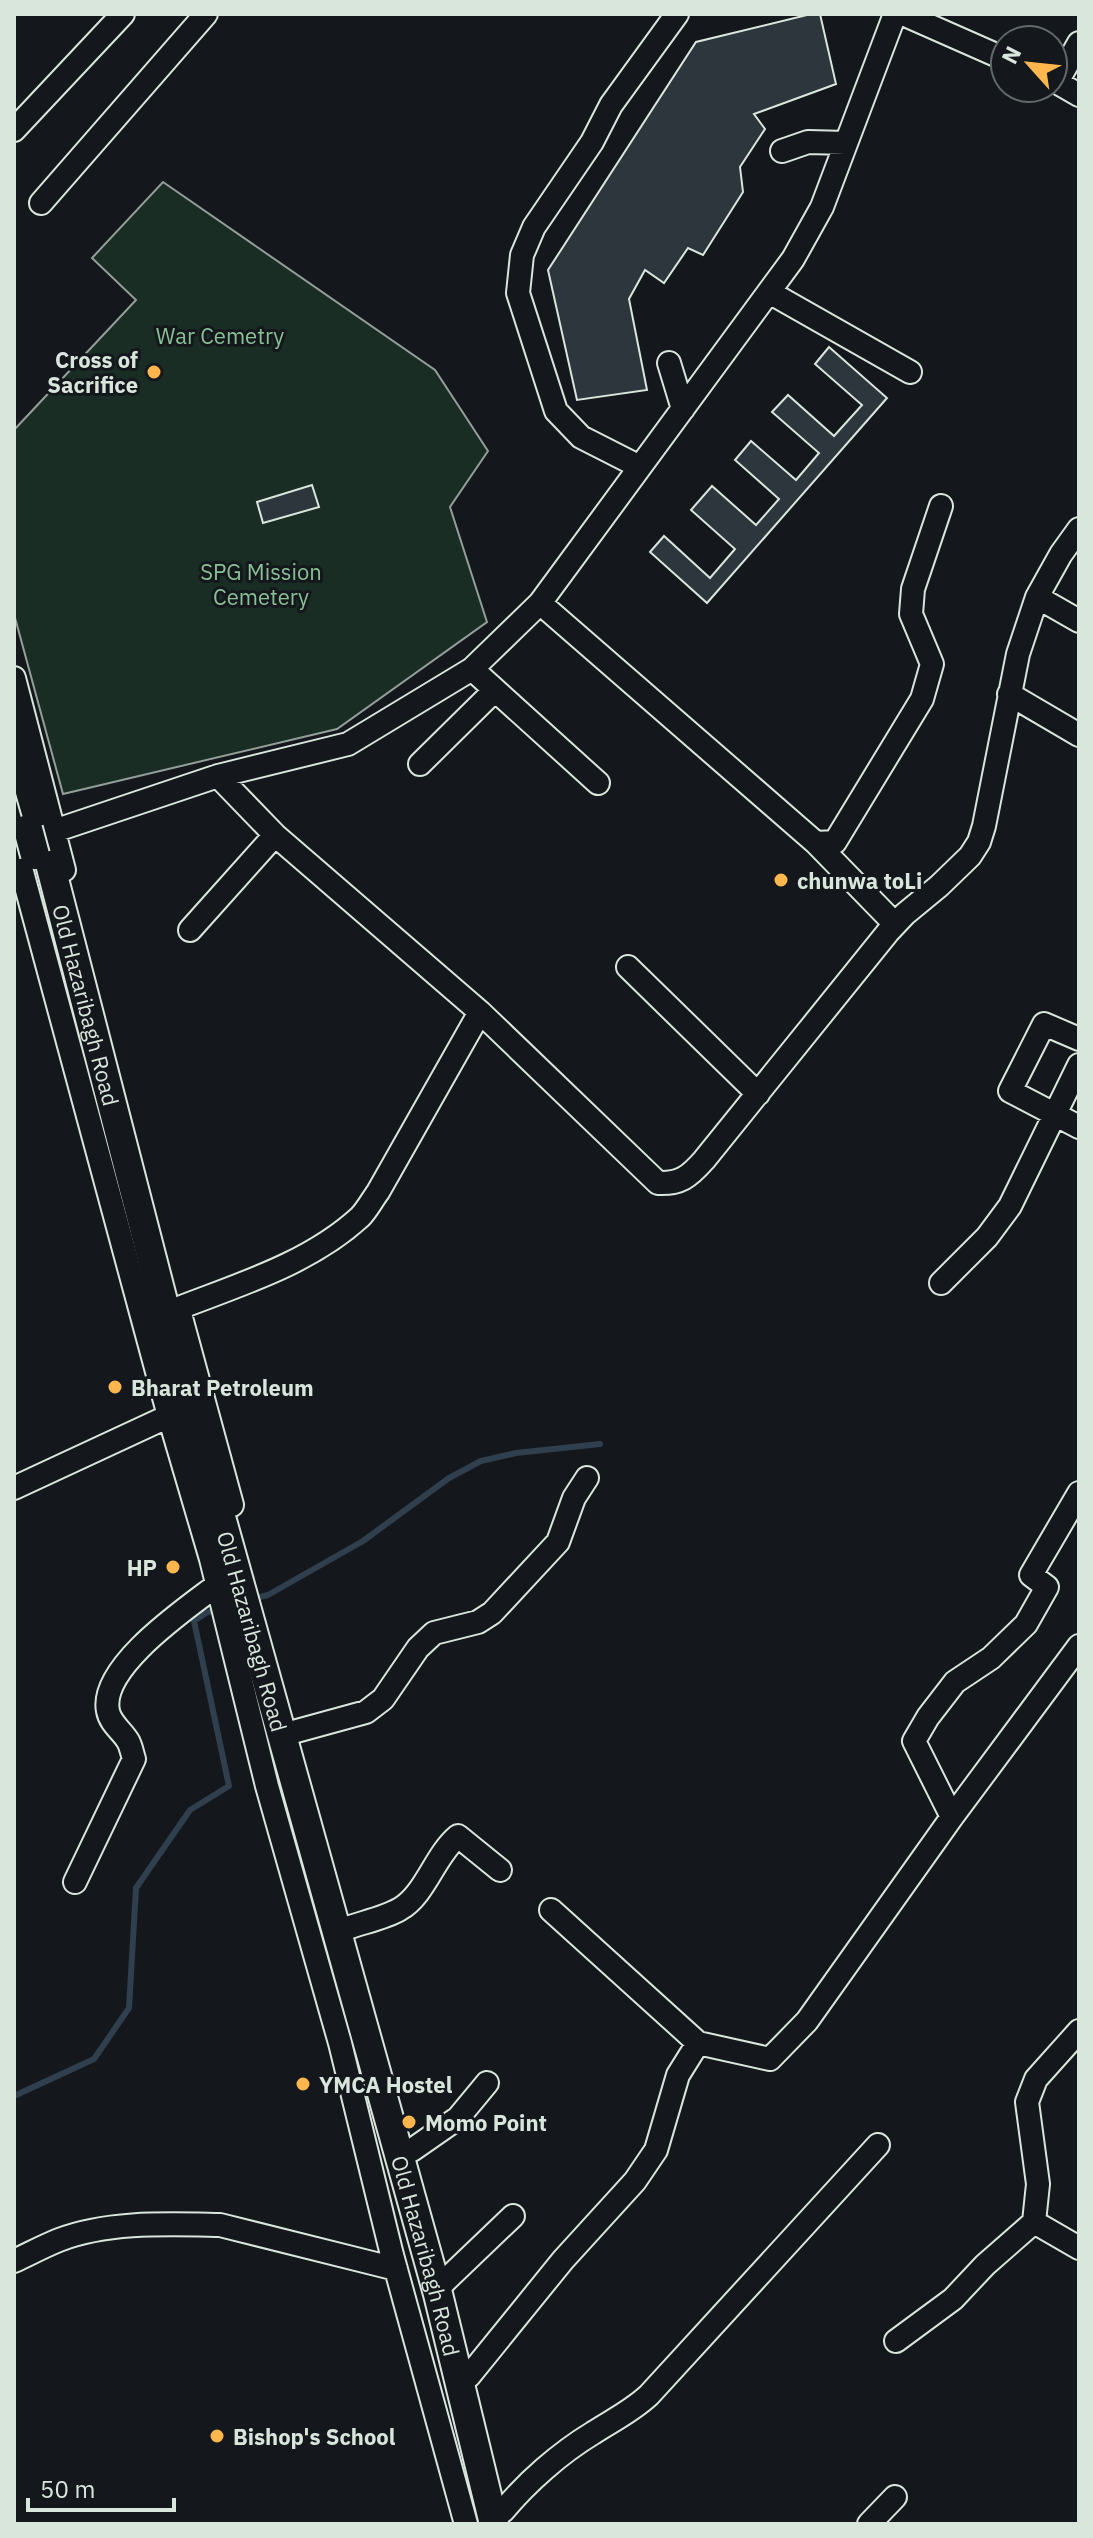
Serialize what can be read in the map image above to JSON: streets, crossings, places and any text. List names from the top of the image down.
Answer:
{
  "streets": {
    "main road": ["Old Hazaribagh Road"]
  },
  "parks": ["War Cemetry", "SPG Mission Cemetery"],
  "places": [
    "Cross of Sacrifice",
    "chunwa toLi",
    "Bharat Petroleum",
    "HP",
    "YMCA Hostel",
    "Momo Point",
    "Bishop's School"
  ],
  "scale_bar": "50 m",
  "north": "top left"
}
